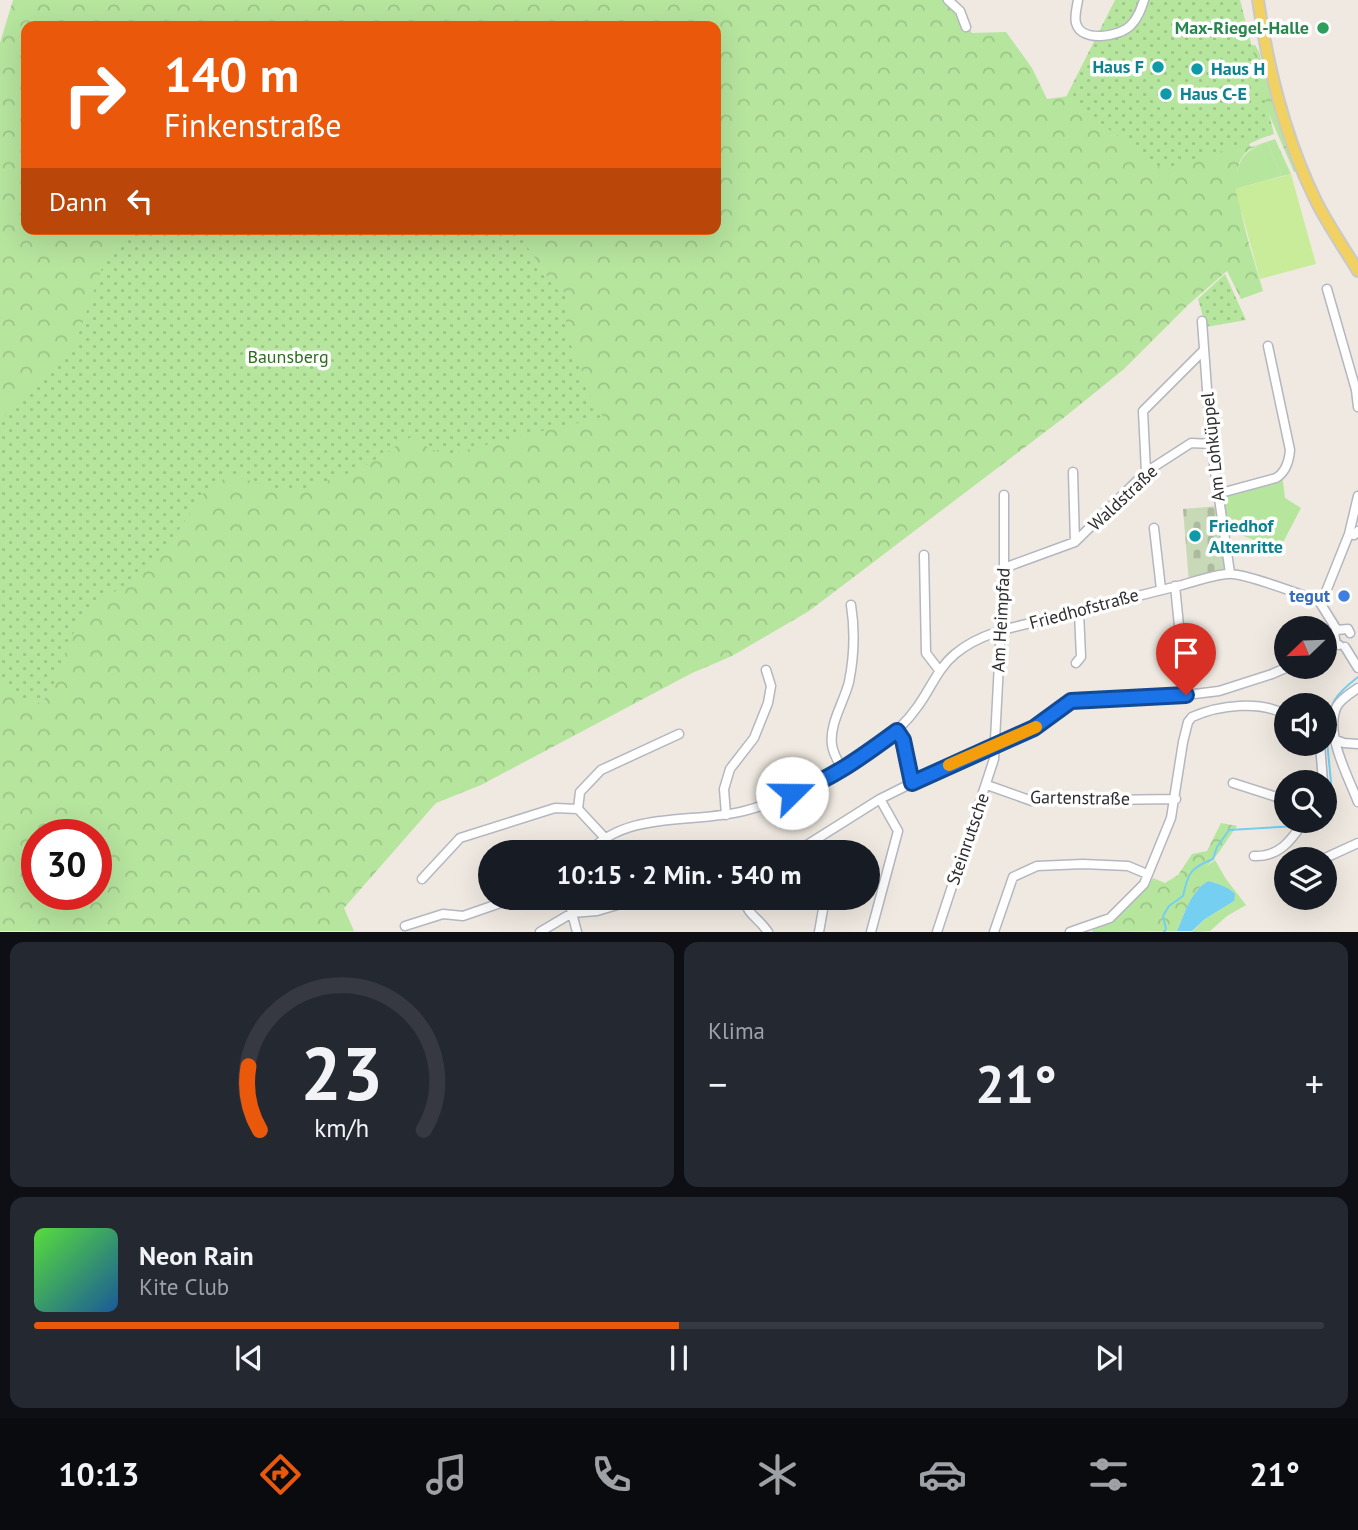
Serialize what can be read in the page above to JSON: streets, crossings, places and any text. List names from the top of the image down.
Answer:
{
  "streets": {
    "street": [
      "Am Lohküppel",
      "Waldstraße",
      "Friedhofstraße",
      "Am Heimpfad",
      "Gartenstraße",
      "Steinrutsche"
    ]
  },
  "crossings": [
    ["Am Lohküppel", "Waldstraße"],
    ["Am Lohküppel", "Friedhofstraße"],
    ["Waldstraße", "Am Heimpfad"],
    ["Friedhofstraße", "Am Heimpfad"],
    ["Am Heimpfad", "Steinrutsche"],
    ["Gartenstraße", "Steinrutsche"]
  ],
  "parks": ["Baunsberg"],
  "places": [
    "Max-Riegel-Halle",
    "Haus F",
    "Haus H",
    "Haus C-E",
    "Friedhof Altenritte",
    "tegut"
  ],
  "north": "bottom left",
  "page": {
    "turn": ["140 m", "Finkenstraße"],
    "then": "Dann",
    "limit": "30",
    "trip": "10:15 · 2 Min. · 540 m",
    "tile": "Klima",
    "heat": ["−", "21°", "+"],
    "song": ["Neon Rain", "Kite Club"],
    "tabs": ["10:13", "21°"],
    "gauge": ["23", "km/h"]
  }
}
